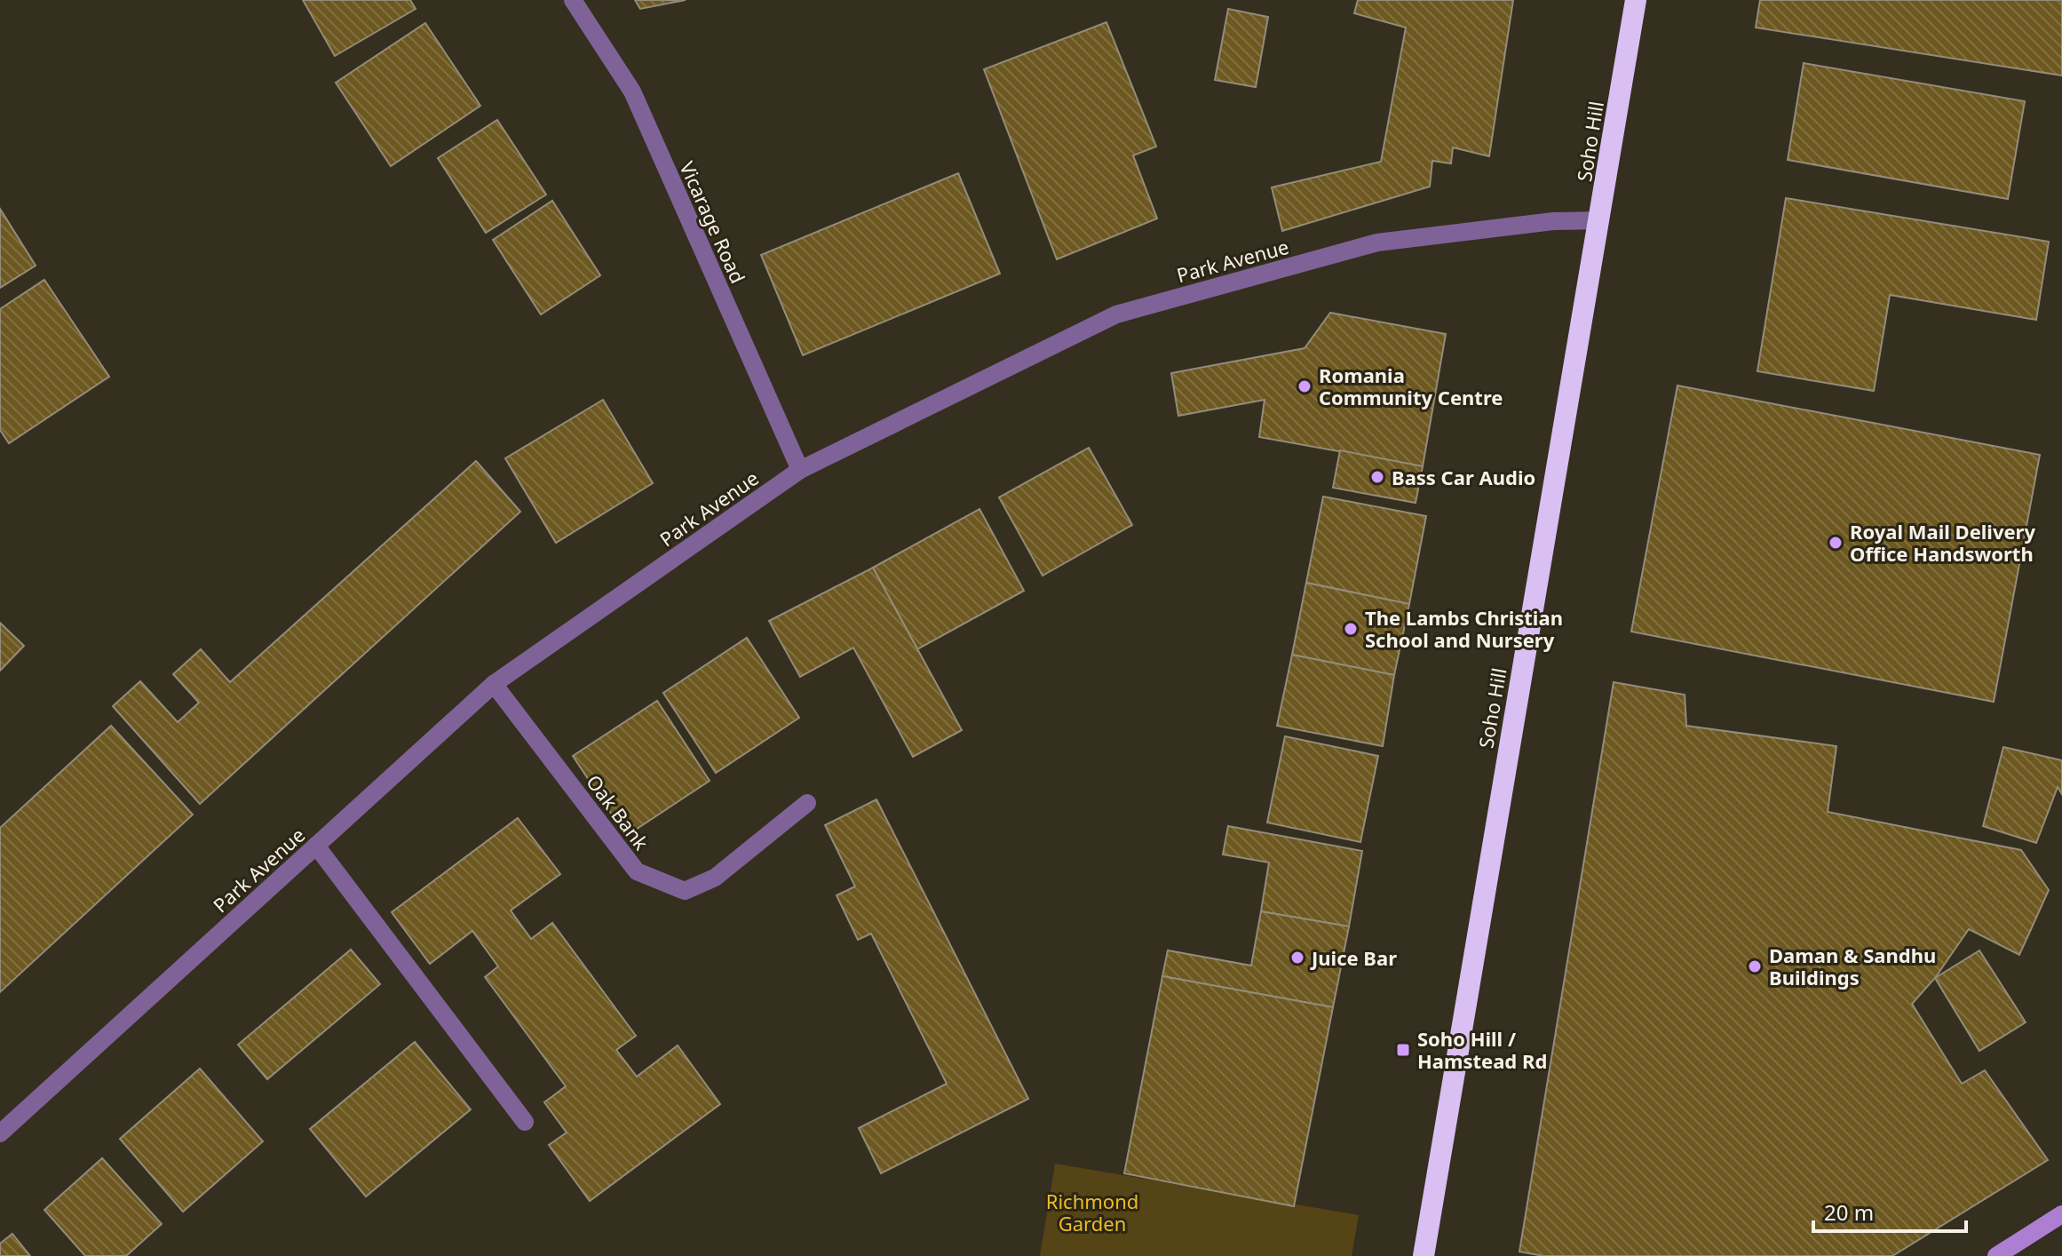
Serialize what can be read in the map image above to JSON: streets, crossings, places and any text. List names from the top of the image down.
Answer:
{
  "streets": {
    "highway": ["Soho Hill"],
    "street": ["Vicarage Road", "Park Avenue", "Oak Bank"]
  },
  "crossings": [
    ["Soho Hill", "Park Avenue"],
    ["Vicarage Road", "Park Avenue"],
    ["Park Avenue", "Oak Bank"]
  ],
  "parks": ["Richmond Garden"],
  "places": {
    "other": [
      "Romania Community Centre",
      "Bass Car Audio",
      "Royal Mail Delivery Office Handsworth",
      "The Lambs Christian School and Nursery",
      "Juice Bar",
      "Daman & Sandhu Buildings"
    ],
    "transit": ["Soho Hill / Hamstead Rd"]
  },
  "scale_bar": "20 m"
}
